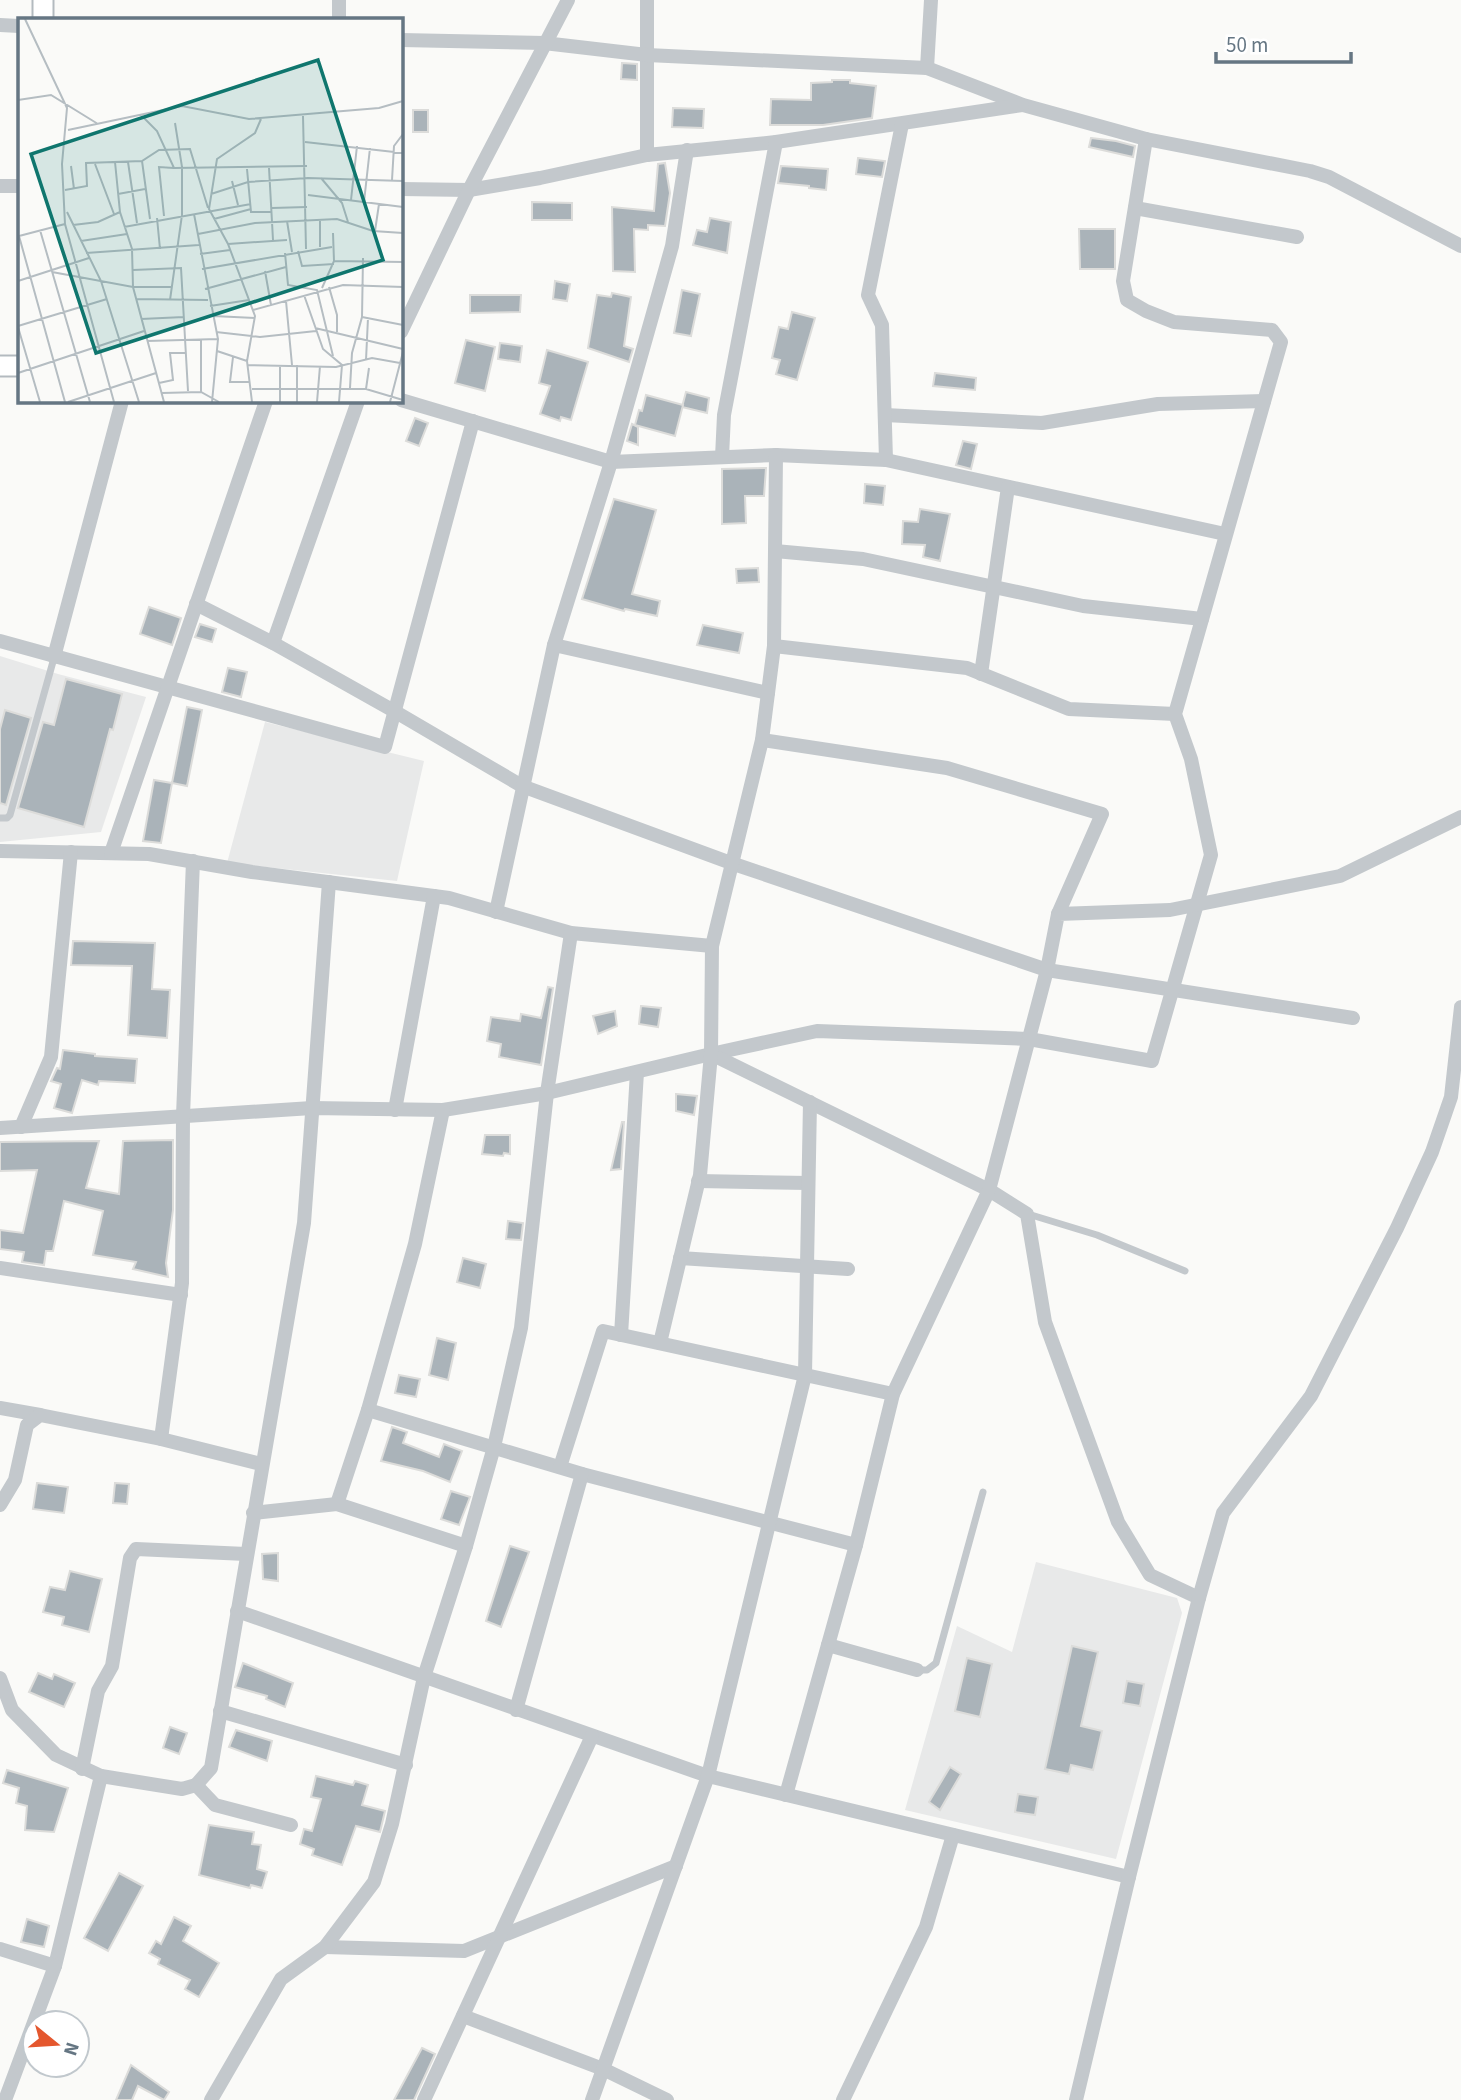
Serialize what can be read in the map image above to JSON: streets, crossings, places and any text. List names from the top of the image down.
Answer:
{
  "scale_bar": "50 m",
  "north": "right"
}
